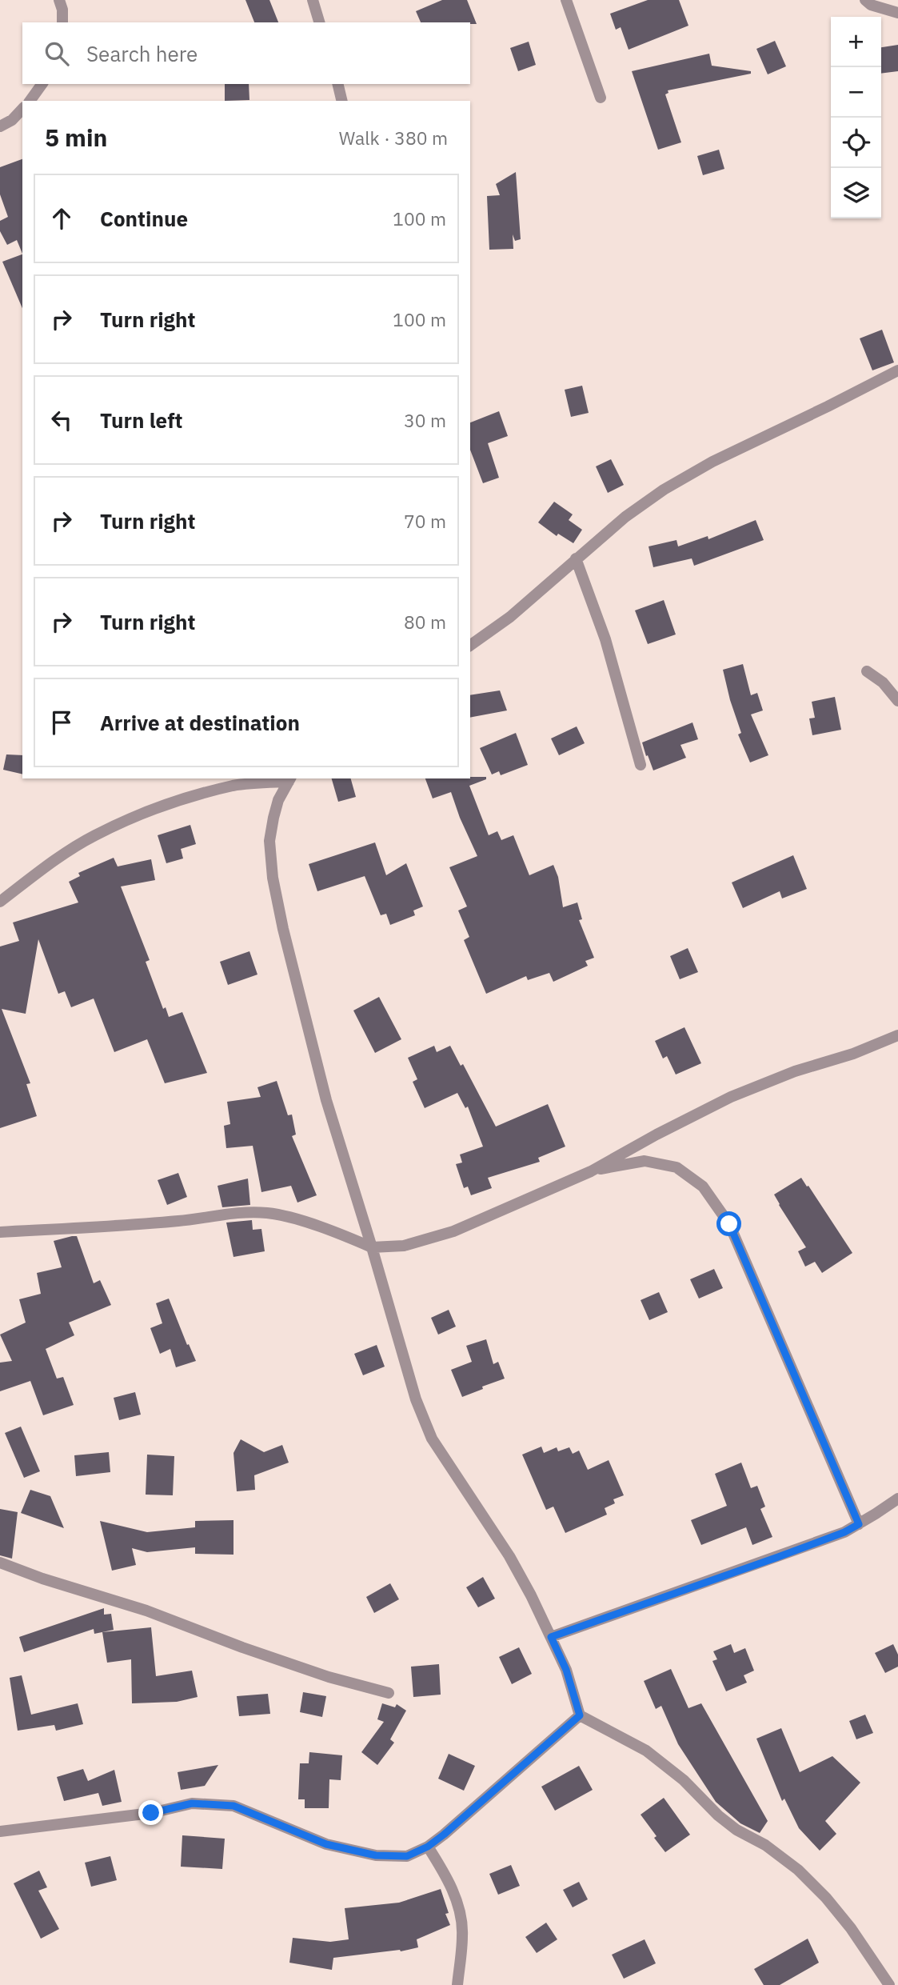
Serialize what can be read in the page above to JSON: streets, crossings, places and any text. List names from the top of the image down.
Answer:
{
  "page": {
    "map_buttons": ["+", "−"],
    "search": "Search here",
    "heading": ["5 min", "Walk · 380 m"],
    "list": [
      ["Continue", "100 m"],
      ["Turn right", "100 m"],
      ["Turn left", "30 m"],
      ["Turn right", "70 m"],
      ["Turn right", "80 m"],
      "Arrive at destination"
    ]
  }
}
